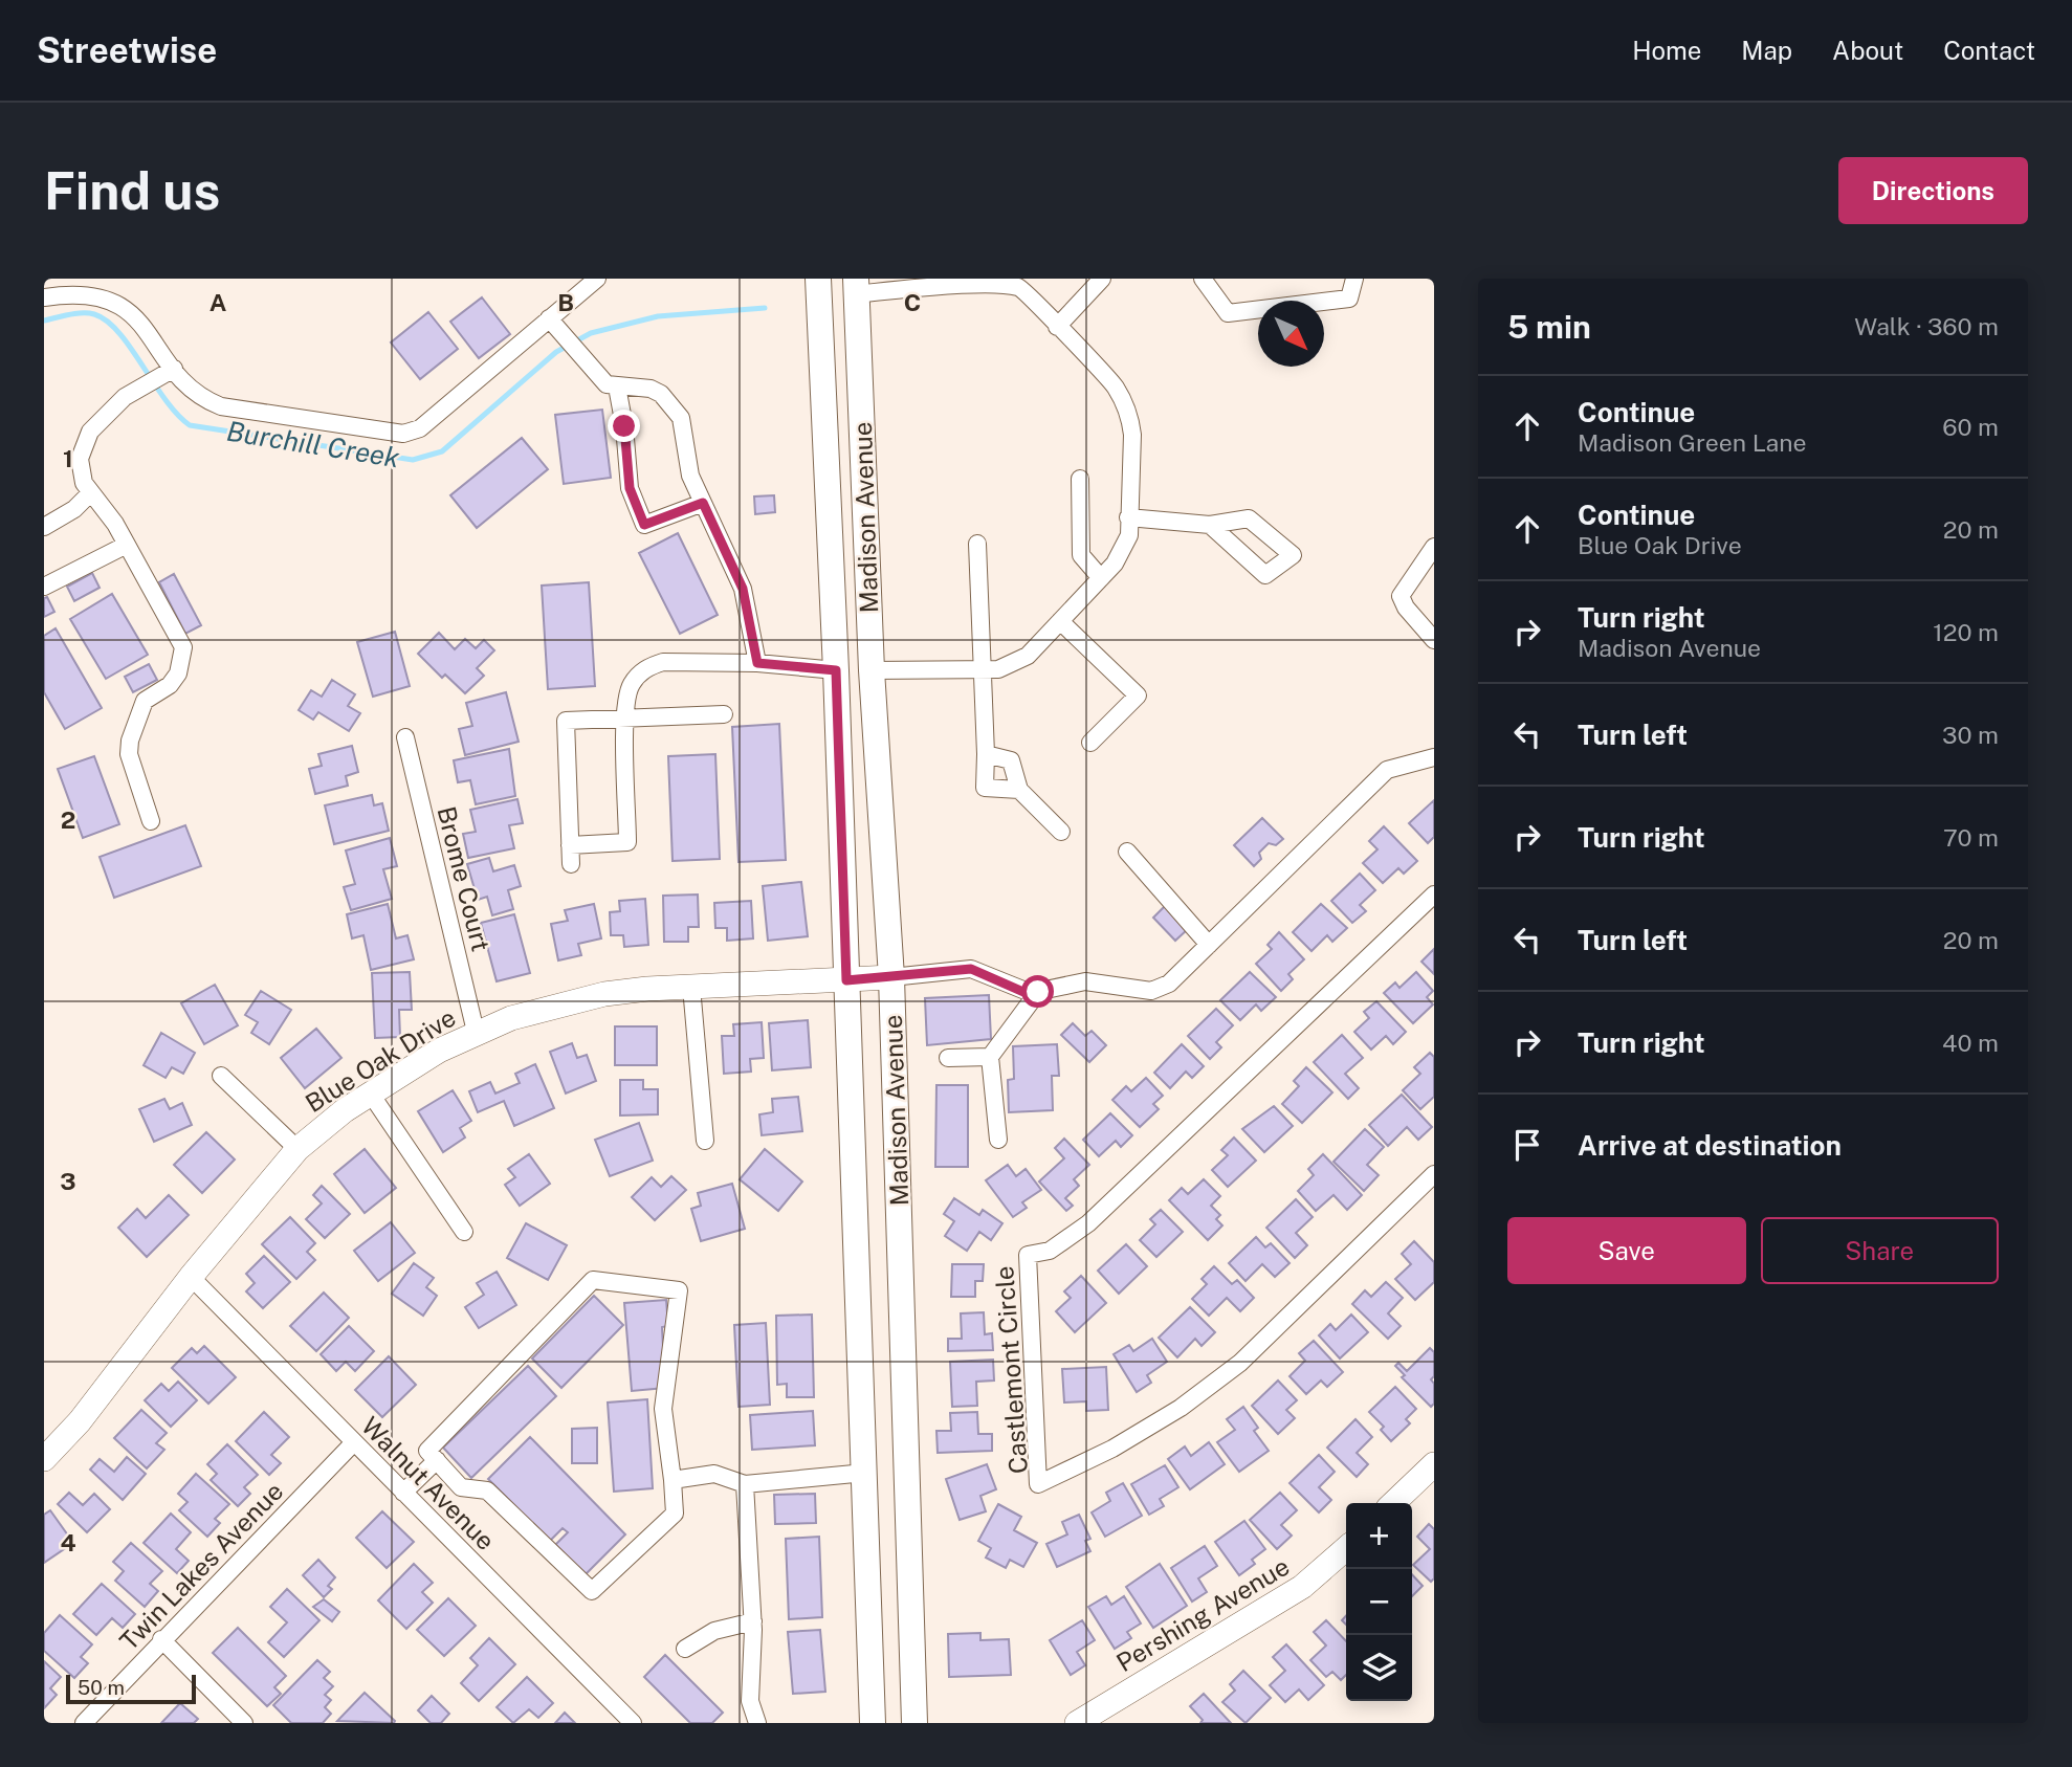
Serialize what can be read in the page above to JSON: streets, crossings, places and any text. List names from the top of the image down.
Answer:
{
  "streets": {
    "main road": ["Madison Avenue"],
    "street": [
      "Brome Court",
      "Blue Oak Drive",
      "Castlemont Circle",
      "Walnut Avenue",
      "Twin Lakes Avenue",
      "Pershing Avenue"
    ]
  },
  "crossings": [
    ["Madison Avenue", "Blue Oak Drive"],
    ["Brome Court", "Blue Oak Drive"],
    ["Blue Oak Drive", "Walnut Avenue"],
    ["Walnut Avenue", "Twin Lakes Avenue"]
  ],
  "water": ["Burchill Creek"],
  "scale_bar": "50 m",
  "north": "bottom right",
  "page": {
    "header": "Streetwise",
    "nav": [
      "Home",
      "Map",
      "About",
      "Contact"
    ],
    "buttons": [
      "Directions",
      ["Save", "Share"]
    ],
    "title": "Find us",
    "heading": ["5 min", "Walk · 360 m"],
    "list": [
      ["Continue", "Madison Green Lane", "60 m"],
      ["Continue", "Blue Oak Drive", "20 m"],
      ["Turn right", "Madison Avenue", "120 m"],
      ["Turn left", "30 m"],
      ["Turn right", "70 m"],
      ["Turn left", "20 m"],
      ["Turn right", "40 m"],
      "Arrive at destination"
    ],
    "map_buttons": ["+", "−"],
    "scale": "50 m"
  },
  "grid": {
    "columns": ["A", "B", "C"],
    "rows": [
      "1",
      "2",
      "3",
      "4"
    ]
  }
}
